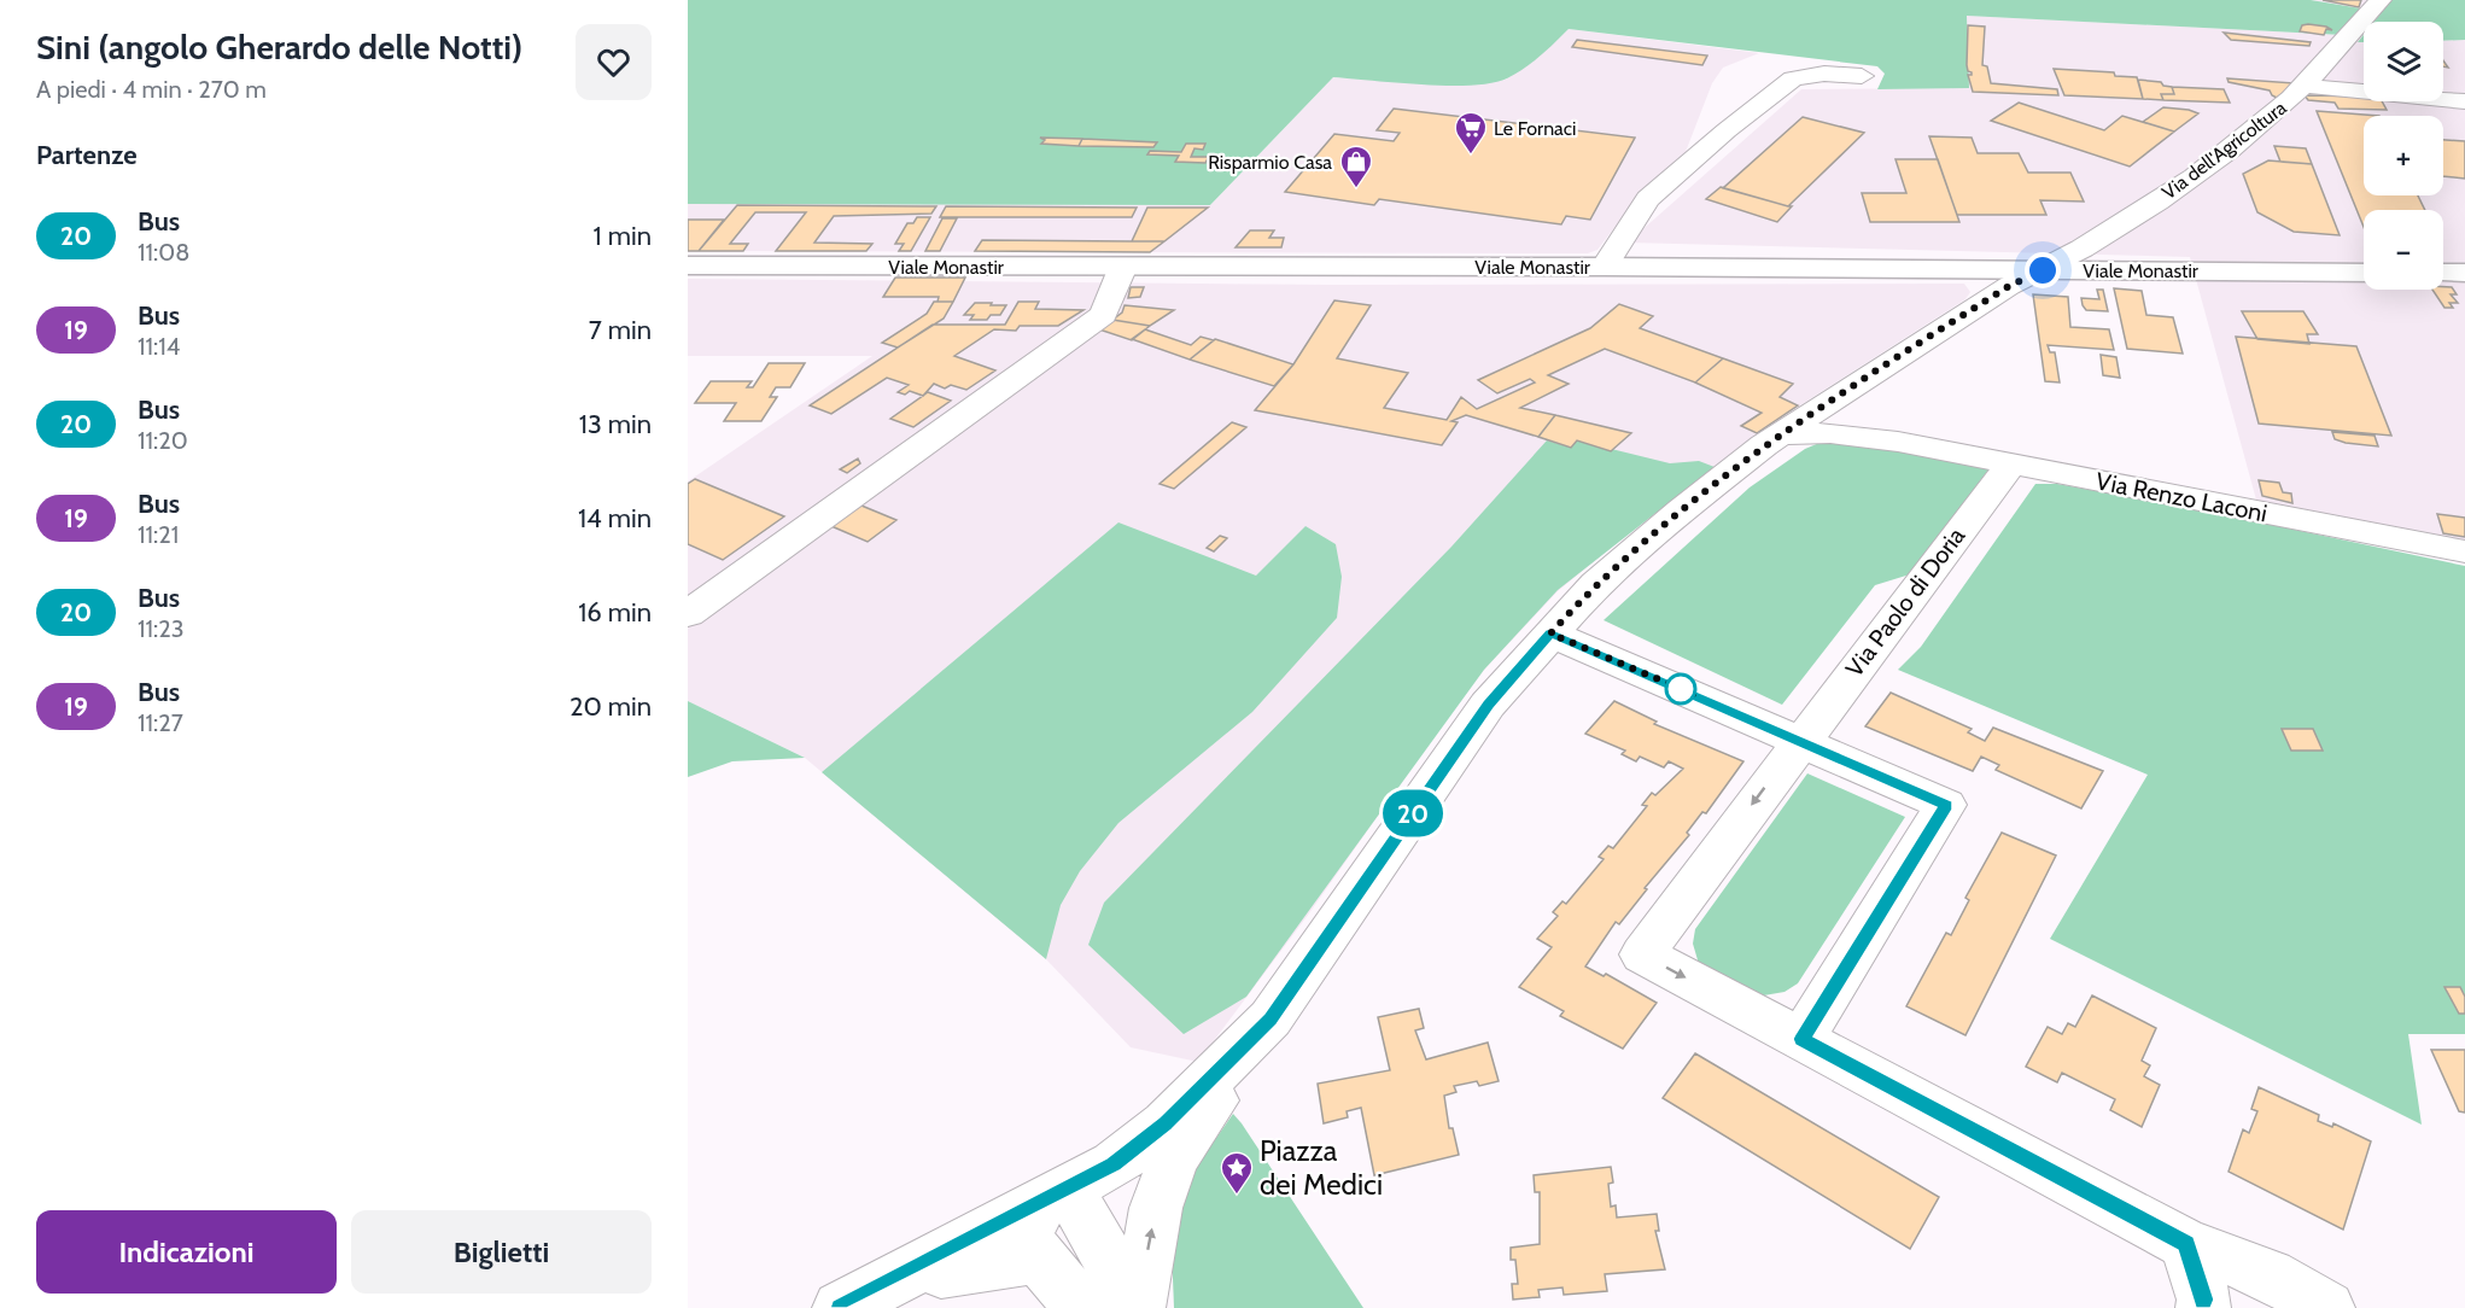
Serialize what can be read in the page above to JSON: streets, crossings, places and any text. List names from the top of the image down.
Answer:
{
  "streets": {
    "main road": ["Viale Monastir"],
    "street": ["Via dell'Agricoltura", "Via Renzo Laconi", "Via Paolo di Doria"]
  },
  "crossings": [
    ["Via dell'Agricoltura", "Viale Monastir"],
    ["Via dell'Agricoltura", "Via Renzo Laconi"],
    ["Via Renzo Laconi", "Via Paolo di Doria"]
  ],
  "places": {
    "supermarket": ["Le Fornaci"],
    "shop": ["Risparmio Casa"],
    "place": ["Piazza dei Medici"]
  },
  "lines": ["bus line 20"],
  "page": {
    "heading": [
      ["Sini (angolo Gherardo delle Notti)", "A piedi · 4 min · 270 m"],
      "Partenze"
    ],
    "on_map": "20",
    "map_buttons": ["+", "−"],
    "list": [
      {
        "mark": "20",
        "name": "Bus",
        "note": "11:08",
        "value": "1 min"
      },
      {
        "mark": "19",
        "name": "Bus",
        "note": "11:14",
        "value": "7 min"
      },
      {
        "mark": "20",
        "name": "Bus",
        "note": "11:20",
        "value": "13 min"
      },
      {
        "mark": "19",
        "name": "Bus",
        "note": "11:21",
        "value": "14 min"
      },
      {
        "mark": "20",
        "name": "Bus",
        "note": "11:23",
        "value": "16 min"
      },
      {
        "mark": "19",
        "name": "Bus",
        "note": "11:27",
        "value": "20 min"
      }
    ],
    "buttons": ["Indicazioni", "Biglietti"]
  }
}
